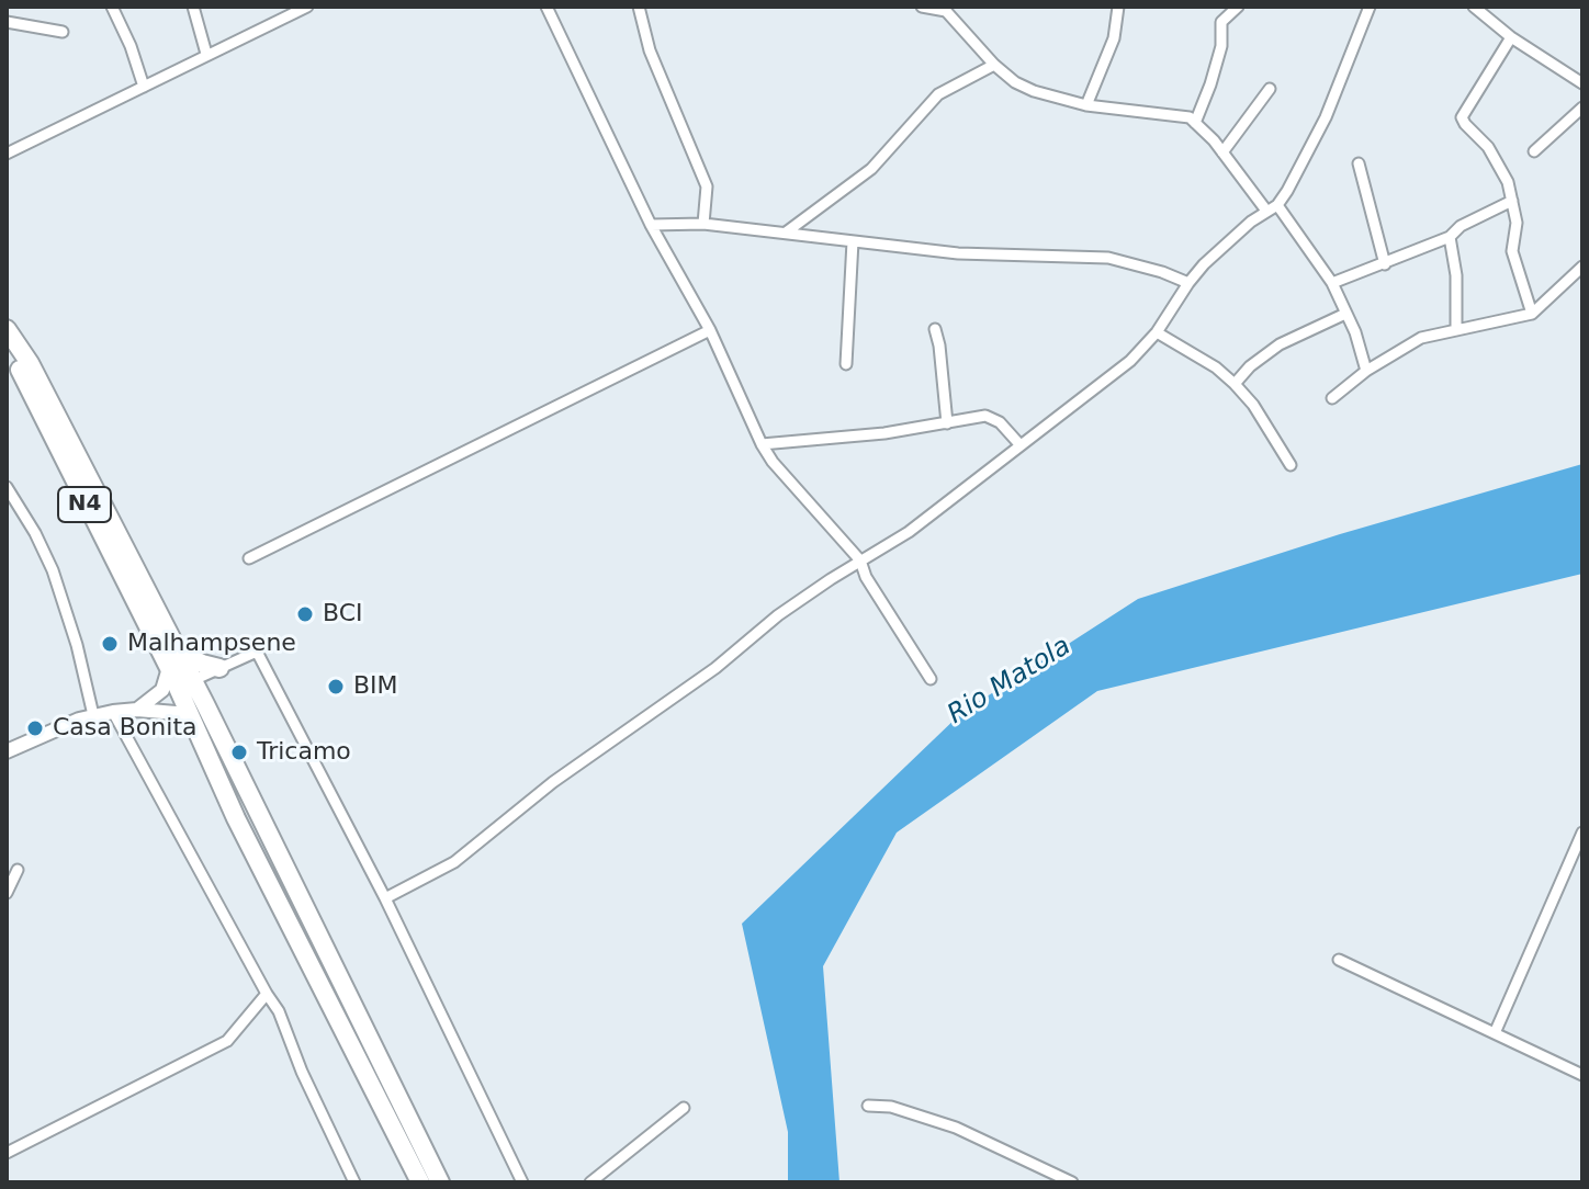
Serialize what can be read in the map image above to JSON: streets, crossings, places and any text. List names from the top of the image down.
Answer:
{
  "streets": {
    "highway": ["N4"]
  },
  "water": ["Rio Matola"],
  "places": [
    "BCI",
    "Malhampsene",
    "BIM",
    "Casa Bonita",
    "Tricamo"
  ]
}
